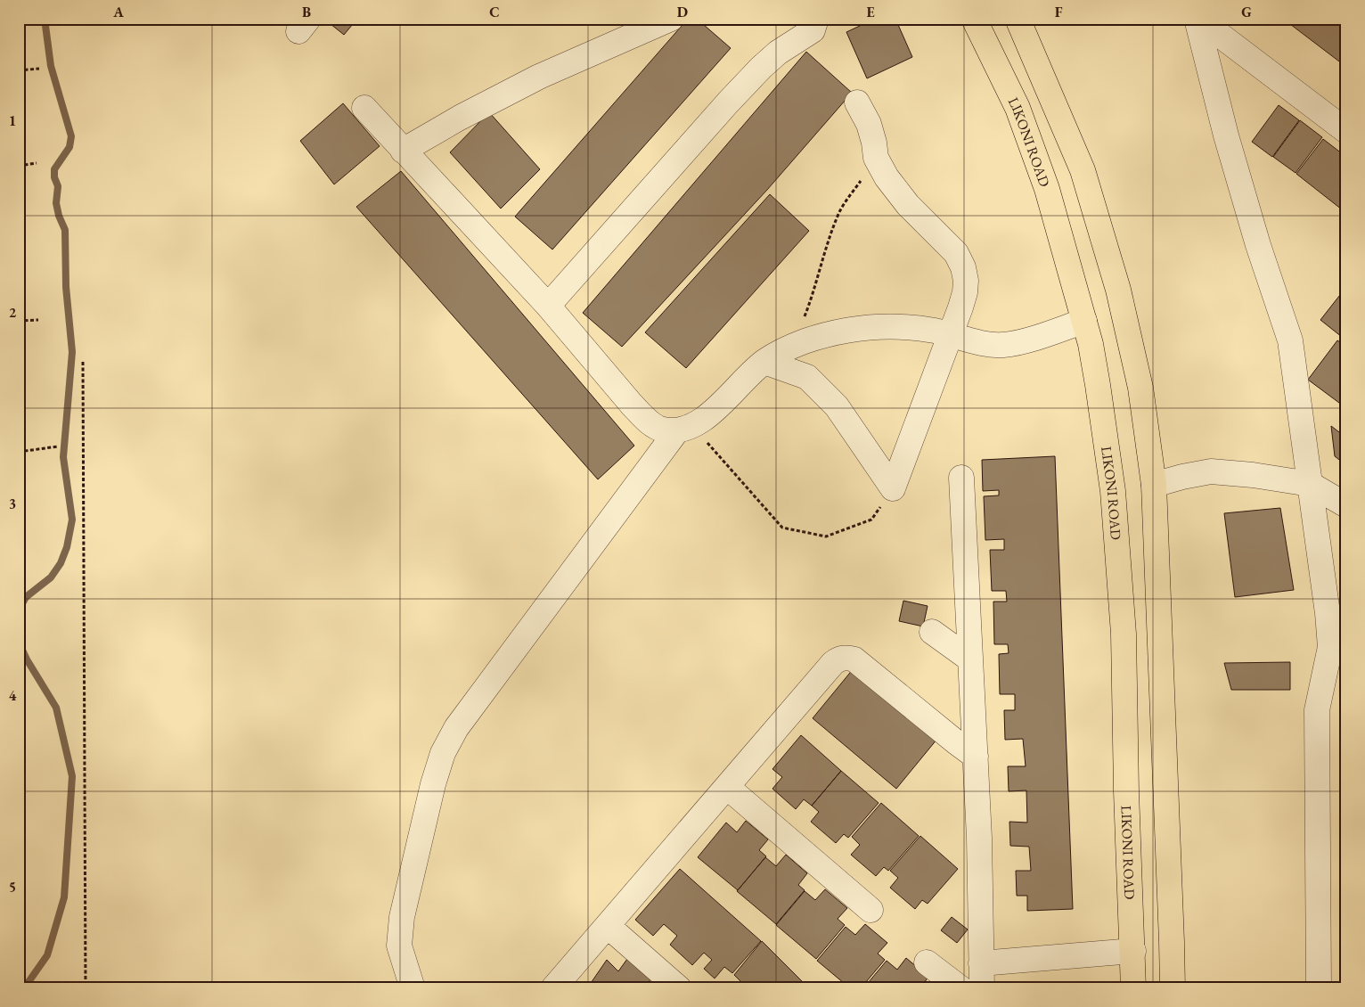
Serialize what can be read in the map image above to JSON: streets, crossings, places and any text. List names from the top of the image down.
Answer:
{
  "streets": {
    "main road": ["LIKONI ROAD"]
  },
  "grid": {
    "columns": [
      "A",
      "B",
      "C",
      "D",
      "E",
      "F",
      "G"
    ],
    "rows": [
      "1",
      "2",
      "3",
      "4",
      "5"
    ]
  }
}
